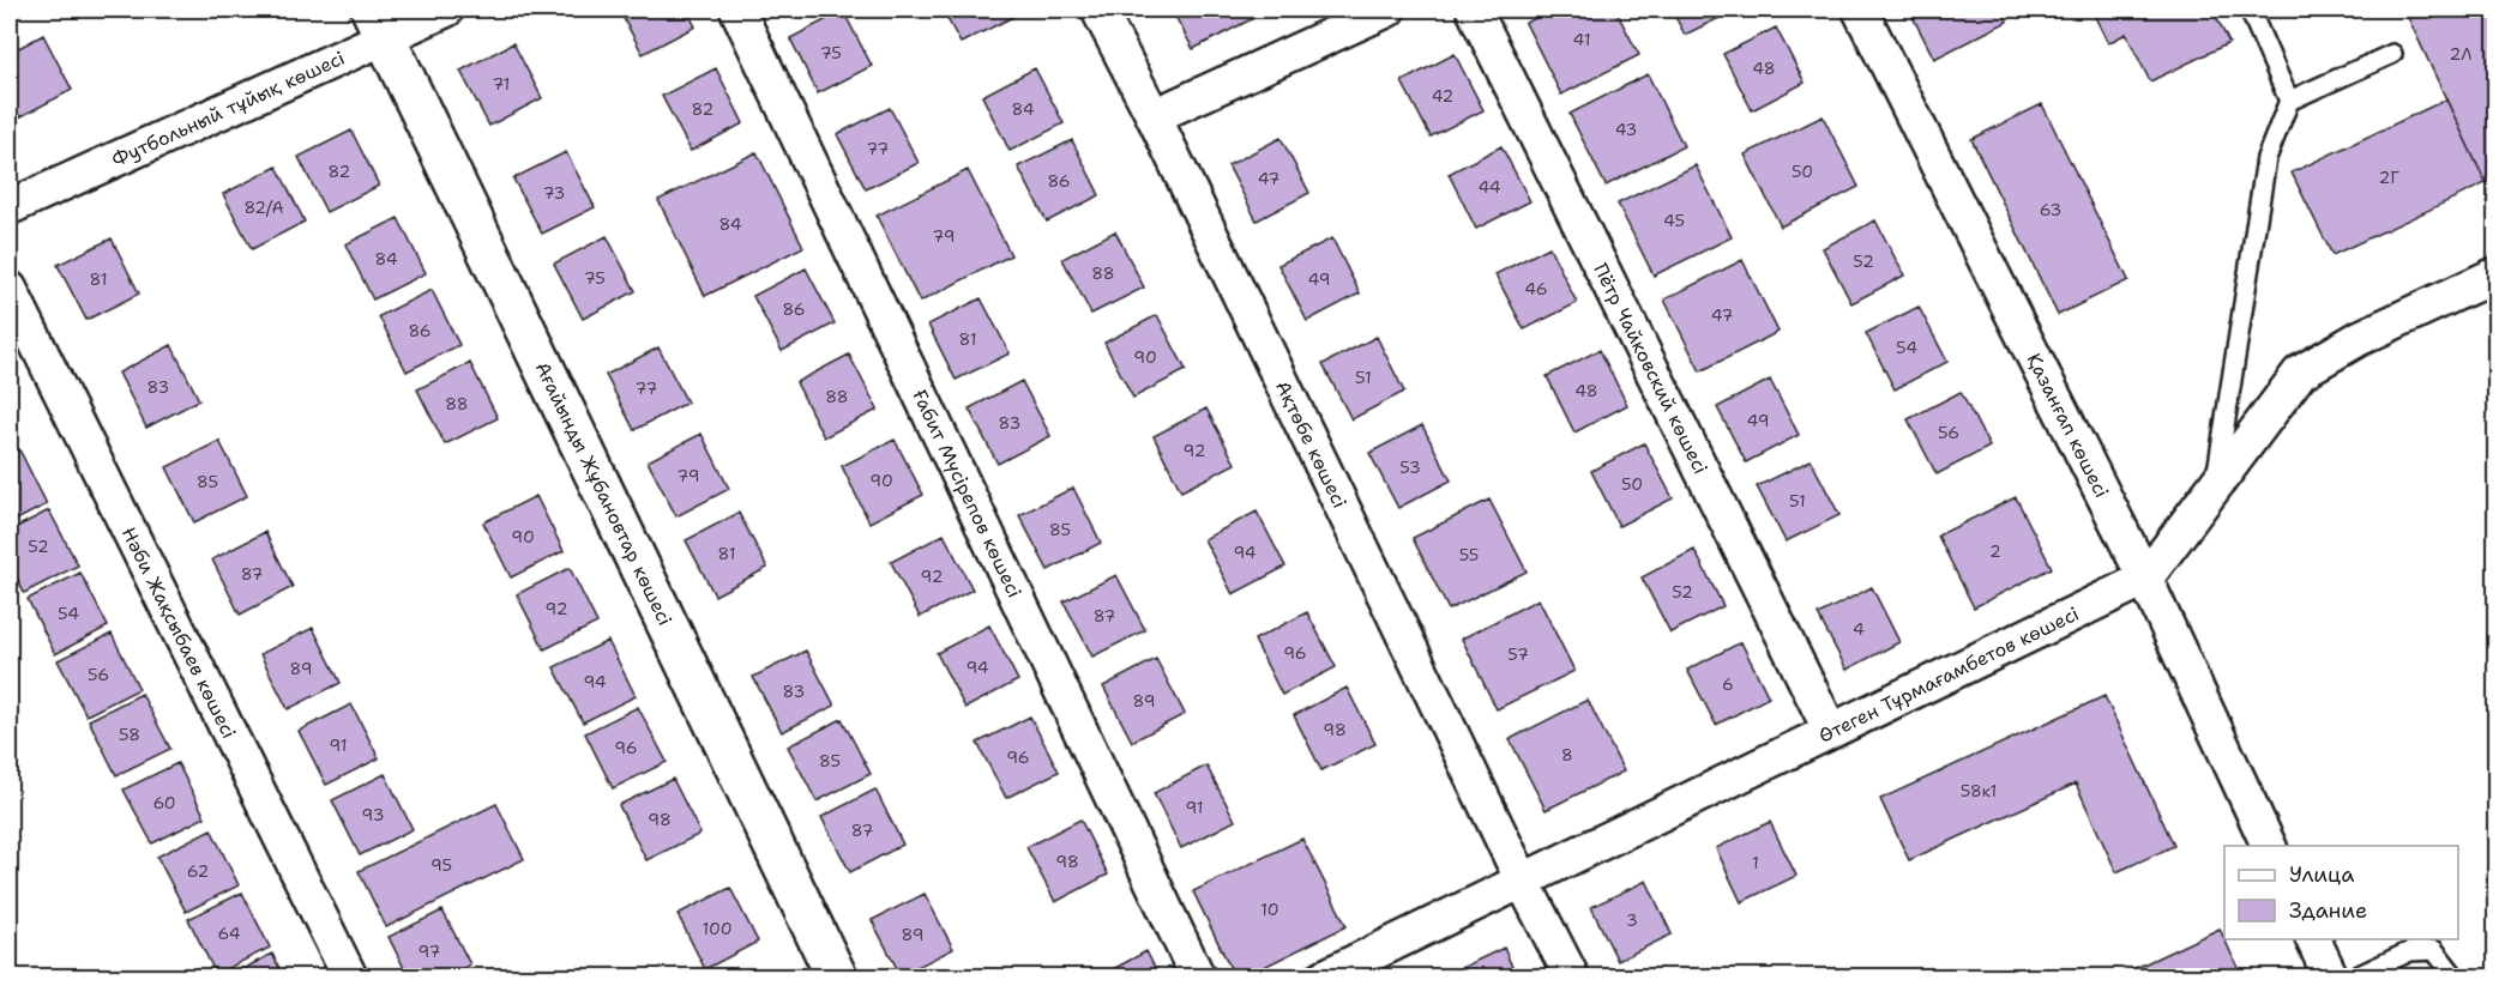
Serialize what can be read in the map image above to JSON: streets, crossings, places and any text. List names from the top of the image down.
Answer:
{
  "streets": {
    "street": [
      "Футбольный тұйық көшесі",
      "Пётр Чайковский көшесі",
      "Қазанғап көшесі",
      "Ақтөбе көшесі",
      "Ағайынды Жұбановтар көшесі",
      "Ғабит Мүсірепов көшесі",
      "Нәби Жақсыбаев көшесі",
      "Өтеген Тұрмағамбетов көшесі"
    ]
  },
  "crossings": [
    ["Футбольный тұйық көшесі", "Ағайынды Жұбановтар көшесі"],
    ["Пётр Чайковский көшесі", "Өтеген Тұрмағамбетов көшесі"],
    ["Қазанғап көшесі", "Өтеген Тұрмағамбетов көшесі"],
    ["Ақтөбе көшесі", "Өтеген Тұрмағамбетов көшесі"]
  ],
  "house_numbers": [
    "41",
    "75",
    "2Л",
    "48",
    "71",
    "42",
    "82",
    "84",
    "43",
    "77",
    "82",
    "50",
    "2Г",
    "47",
    "86",
    "44",
    "73",
    "82/А",
    "63",
    "45",
    "84",
    "79",
    "84",
    "52",
    "88",
    "75",
    "81",
    "49",
    "46",
    "86",
    "47",
    "86",
    "81",
    "54",
    "90",
    "51",
    "83",
    "77",
    "48",
    "88",
    "88",
    "49",
    "83",
    "56",
    "92",
    "53",
    "79",
    "90",
    "85",
    "50",
    "51",
    "85",
    "90",
    "52",
    "2",
    "94",
    "81",
    "55",
    "87",
    "92",
    "52",
    "92",
    "54",
    "87",
    "4",
    "96",
    "57",
    "94",
    "89",
    "56",
    "94",
    "6",
    "83",
    "89",
    "98",
    "58",
    "91",
    "96",
    "8",
    "96",
    "85",
    "58к1",
    "60",
    "91",
    "93",
    "98",
    "87",
    "98",
    "1",
    "95",
    "62",
    "10",
    "3",
    "100",
    "64",
    "89",
    "97"
  ],
  "legend": ["Улица", "Здание"]
}
